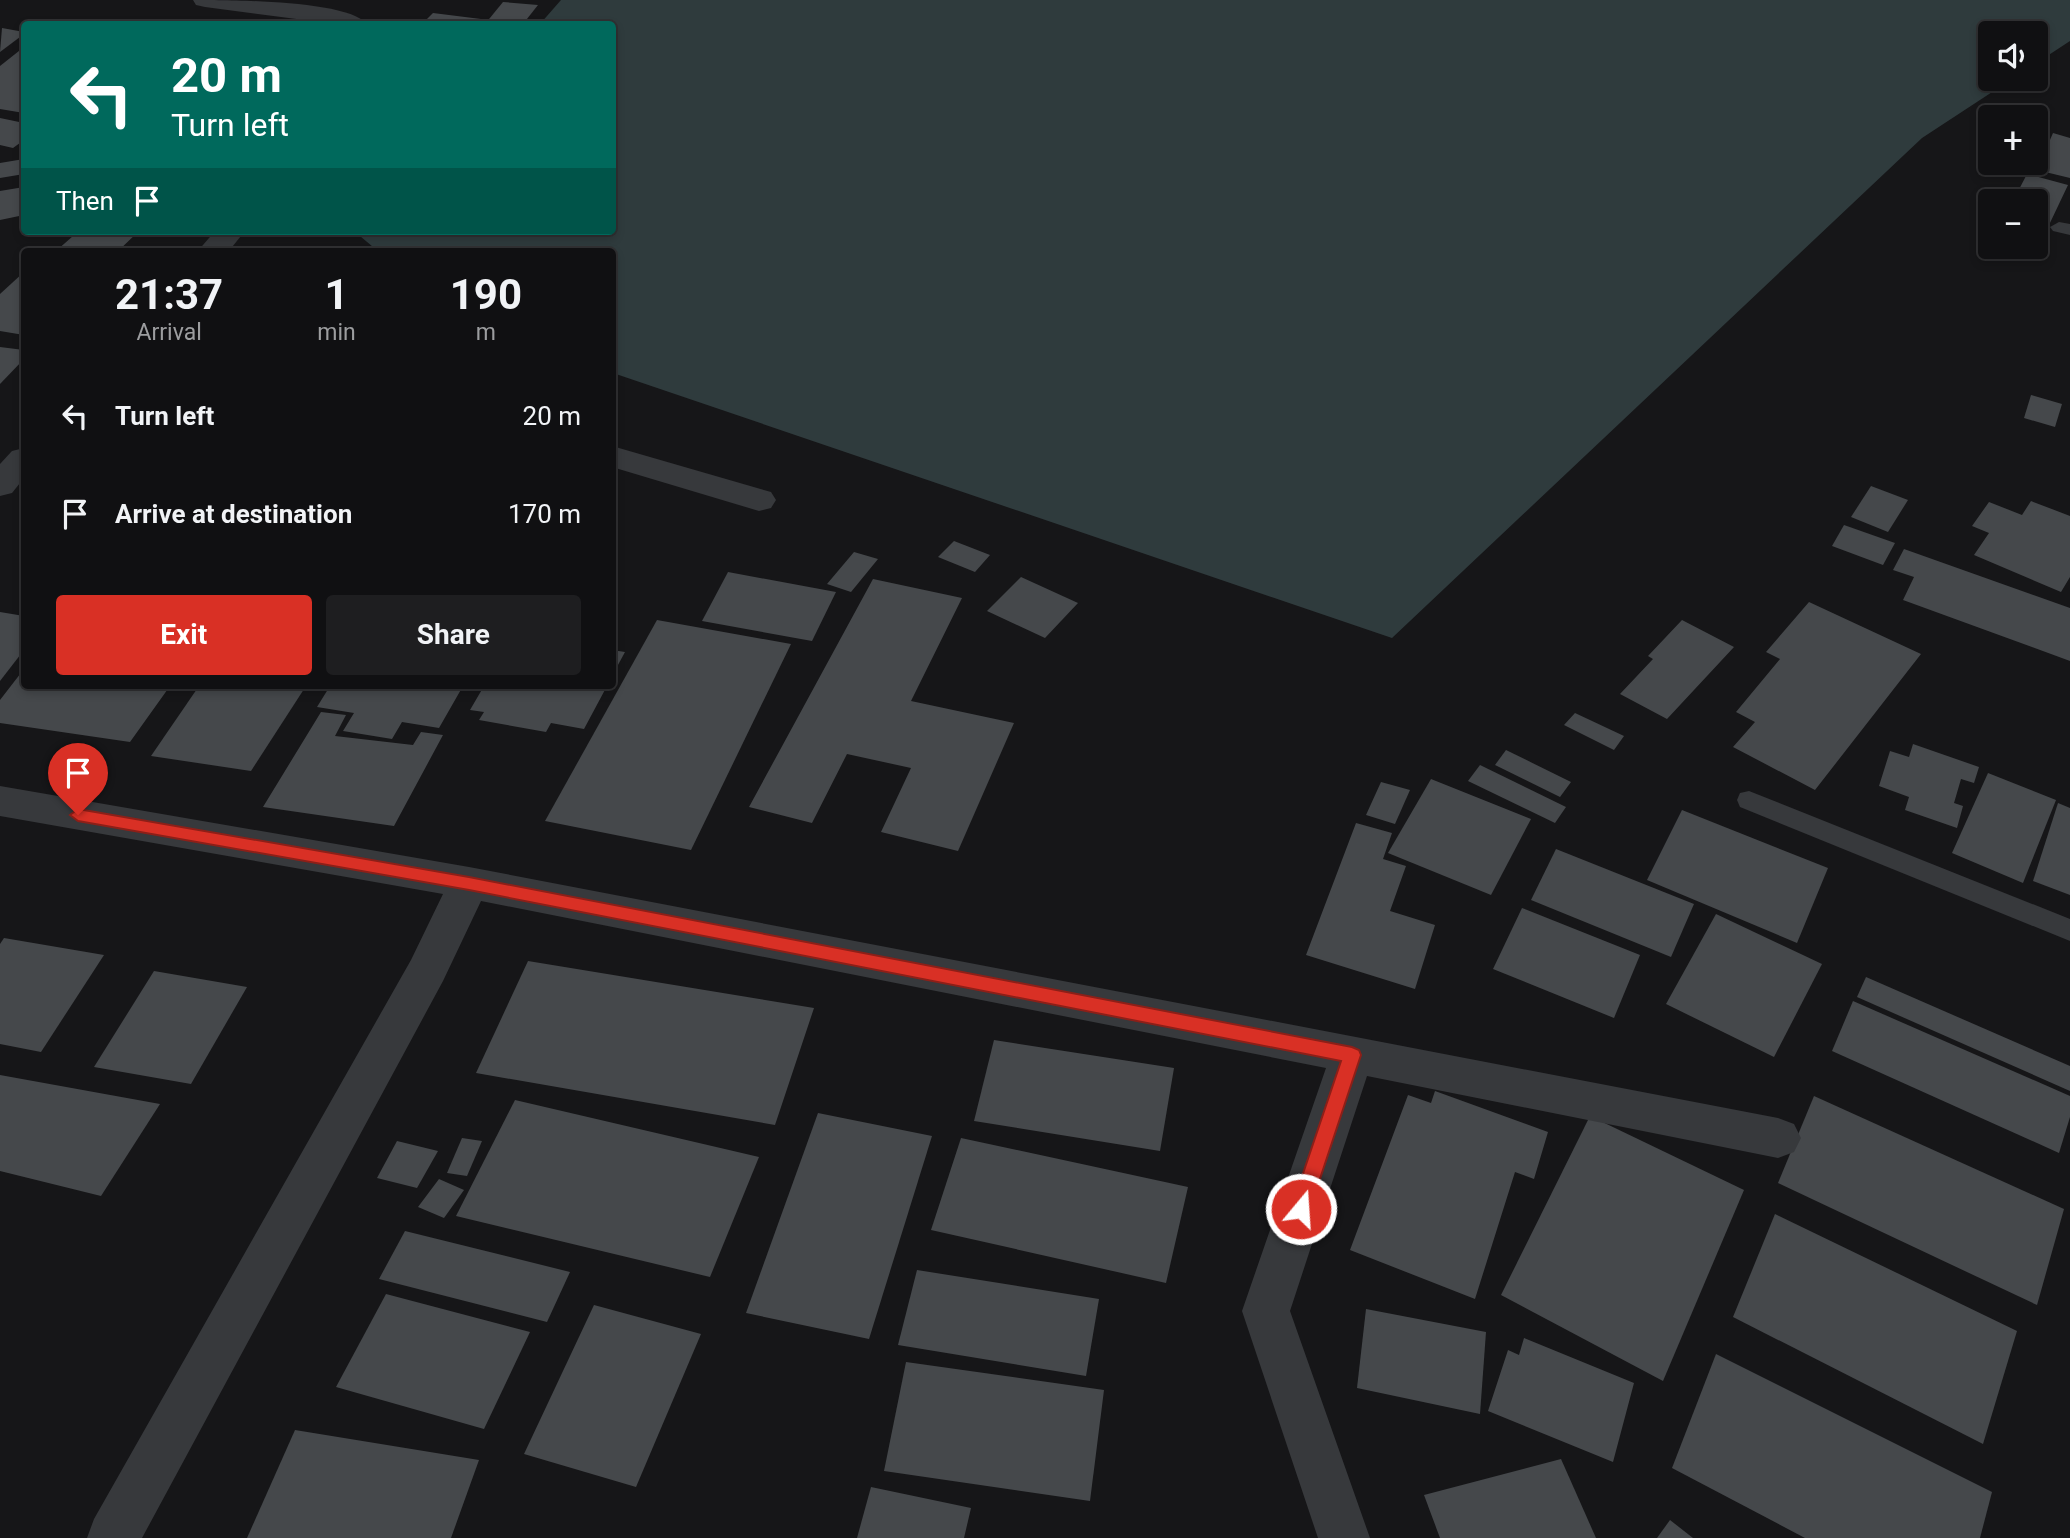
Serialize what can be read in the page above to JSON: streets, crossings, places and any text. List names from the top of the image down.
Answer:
{
  "page": {
    "map_buttons": ["+", "−"],
    "turn": ["20 m", "Turn left"],
    "then": "Then",
    "eta": [
      "21:37",
      "Arrival",
      "1",
      "min",
      "190",
      "m"
    ],
    "list": [
      {
        "name": "Turn left",
        "value": "20 m"
      },
      {
        "name": "Arrive at destination",
        "value": "170 m"
      }
    ],
    "buttons": ["Exit", "Share"]
  }
}
